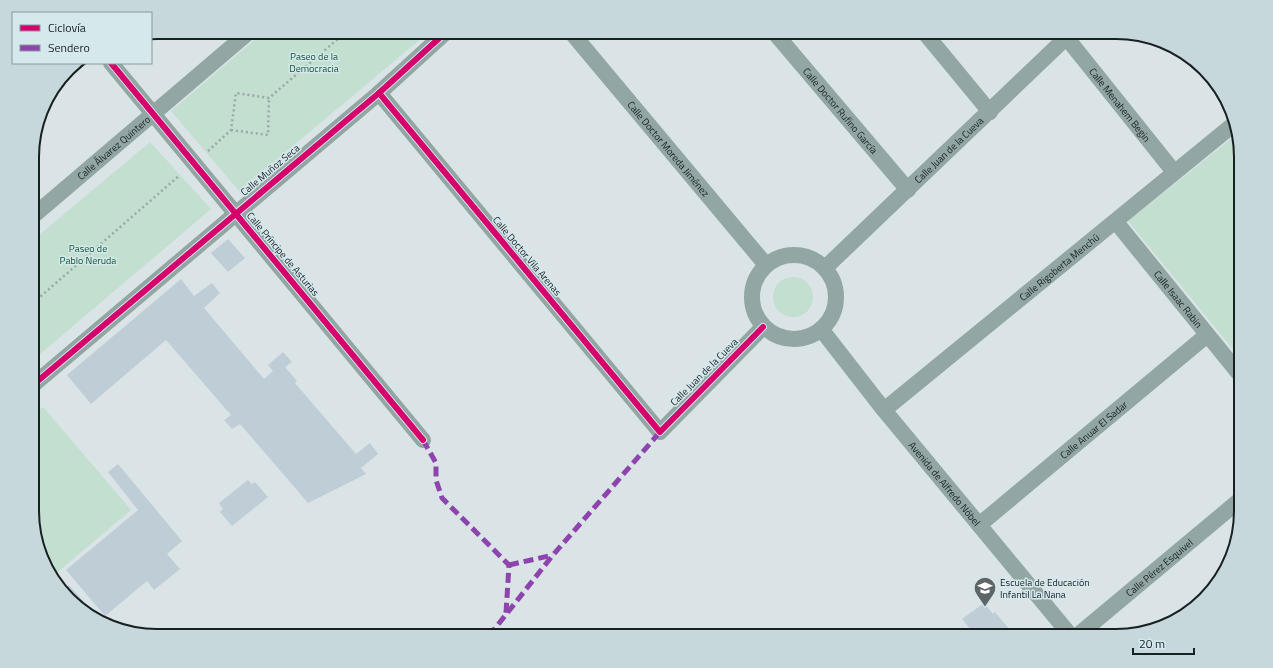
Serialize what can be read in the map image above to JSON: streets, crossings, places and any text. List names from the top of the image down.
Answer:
{
  "streets": {
    "street": [
      "Calle Menahem Begin",
      "Calle Doctor Rufino García",
      "Calle Álvarez Quintero",
      "Calle Doctor Moreda Jiménez",
      "Calle Juan de la Cueva",
      "Calle Muñoz Seca",
      "Calle Príncipe de Asturias",
      "Calle Doctor Vila Arenas",
      "Calle Rigoberta Menchú",
      "Calle Isaac Rabin",
      "Calle Anuar El Sadar",
      "Avenida de Alfredo Nóbel",
      "Calle Pérez Esquivel"
    ]
  },
  "crossings": [
    ["Calle Menahem Begin", "Calle Rigoberta Menchú"],
    ["Calle Doctor Rufino García", "Calle Juan de la Cueva"],
    ["Calle Álvarez Quintero", "Calle Príncipe de Asturias"],
    ["Calle Doctor Moreda Jiménez", "Calle Juan de la Cueva"],
    ["Calle Doctor Moreda Jiménez", "Avenida de Alfredo Nóbel"],
    ["Calle Juan de la Cueva", "Calle Doctor Vila Arenas"],
    ["Calle Juan de la Cueva", "Avenida de Alfredo Nóbel"],
    ["Calle Muñoz Seca", "Calle Príncipe de Asturias"],
    ["Calle Muñoz Seca", "Calle Doctor Vila Arenas"],
    ["Calle Rigoberta Menchú", "Calle Isaac Rabin"],
    ["Calle Rigoberta Menchú", "Avenida de Alfredo Nóbel"],
    ["Calle Isaac Rabin", "Calle Anuar El Sadar"],
    ["Calle Anuar El Sadar", "Avenida de Alfredo Nóbel"]
  ],
  "parks": ["Paseo de la Democracia", "Paseo de Pablo Neruda"],
  "places": {
    "school or university": ["Escuela de Educación Infantil La Nana"]
  },
  "legend": ["Ciclovía", "Sendero"],
  "scale_bar": "20 m"
}
